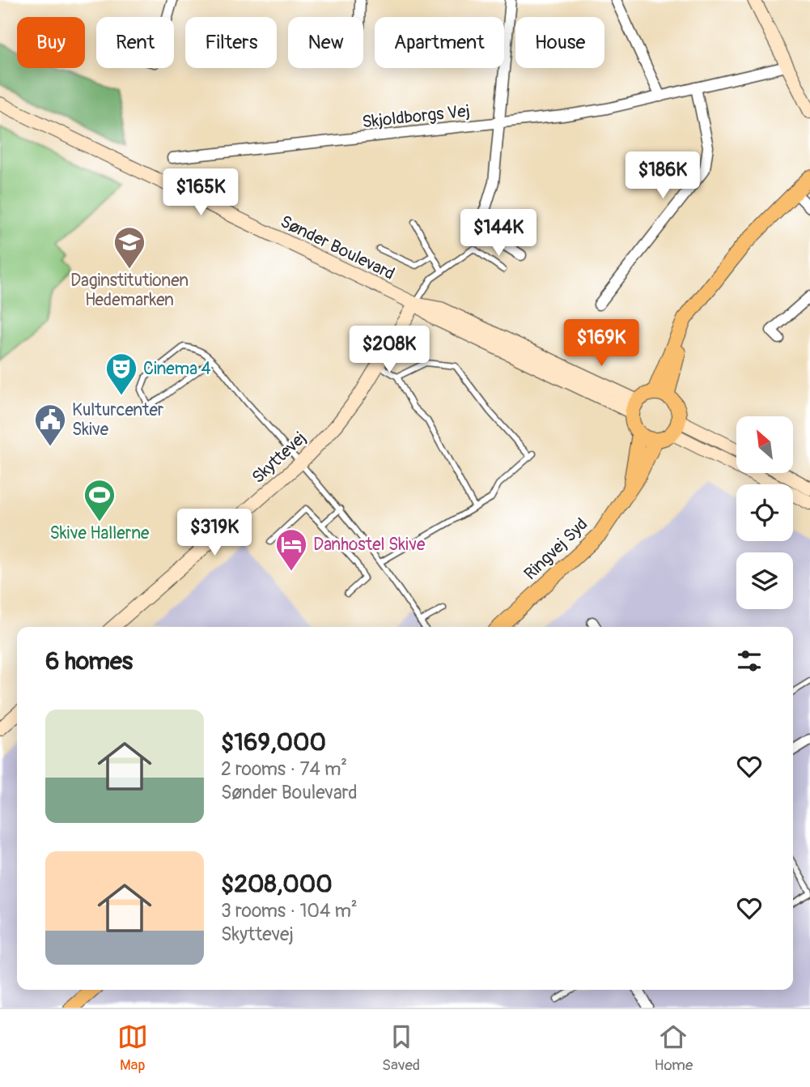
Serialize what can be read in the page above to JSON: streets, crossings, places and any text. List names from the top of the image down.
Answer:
{
  "streets": {
    "main road": ["Ringvej Syd"],
    "street": ["Skjoldborgs Vej", "Sønder Boulevard", "Skyttevej"]
  },
  "crossings": [
    ["Sønder Boulevard", "Skyttevej"],
    ["Sønder Boulevard", "Ringvej Syd"]
  ],
  "places": {
    "school or university": ["Daginstitutionen Hedemarken"],
    "theatre": ["Cinema 4"],
    "public building": ["Kulturcenter Skive"],
    "sports": ["Skive Hallerne"],
    "hotel": ["Danhostel Skive"]
  },
  "north": "top left",
  "page": {
    "chip": [
      "Buy",
      "Rent",
      "Filters",
      "New",
      "Apartment",
      "House"
    ],
    "price": [
      "$186K",
      "$165K",
      "$144K",
      "$169K",
      "$208K",
      "$319K"
    ],
    "heading": "6 homes",
    "list": [
      {
        "name": "$169,000",
        "note": "2 rooms · 74 m² · Sønder Boulevard"
      },
      {
        "name": "$208,000",
        "note": "3 rooms · 104 m² · Skyttevej"
      }
    ],
    "tabs": ["Map", "Saved", "Home"]
  }
}
